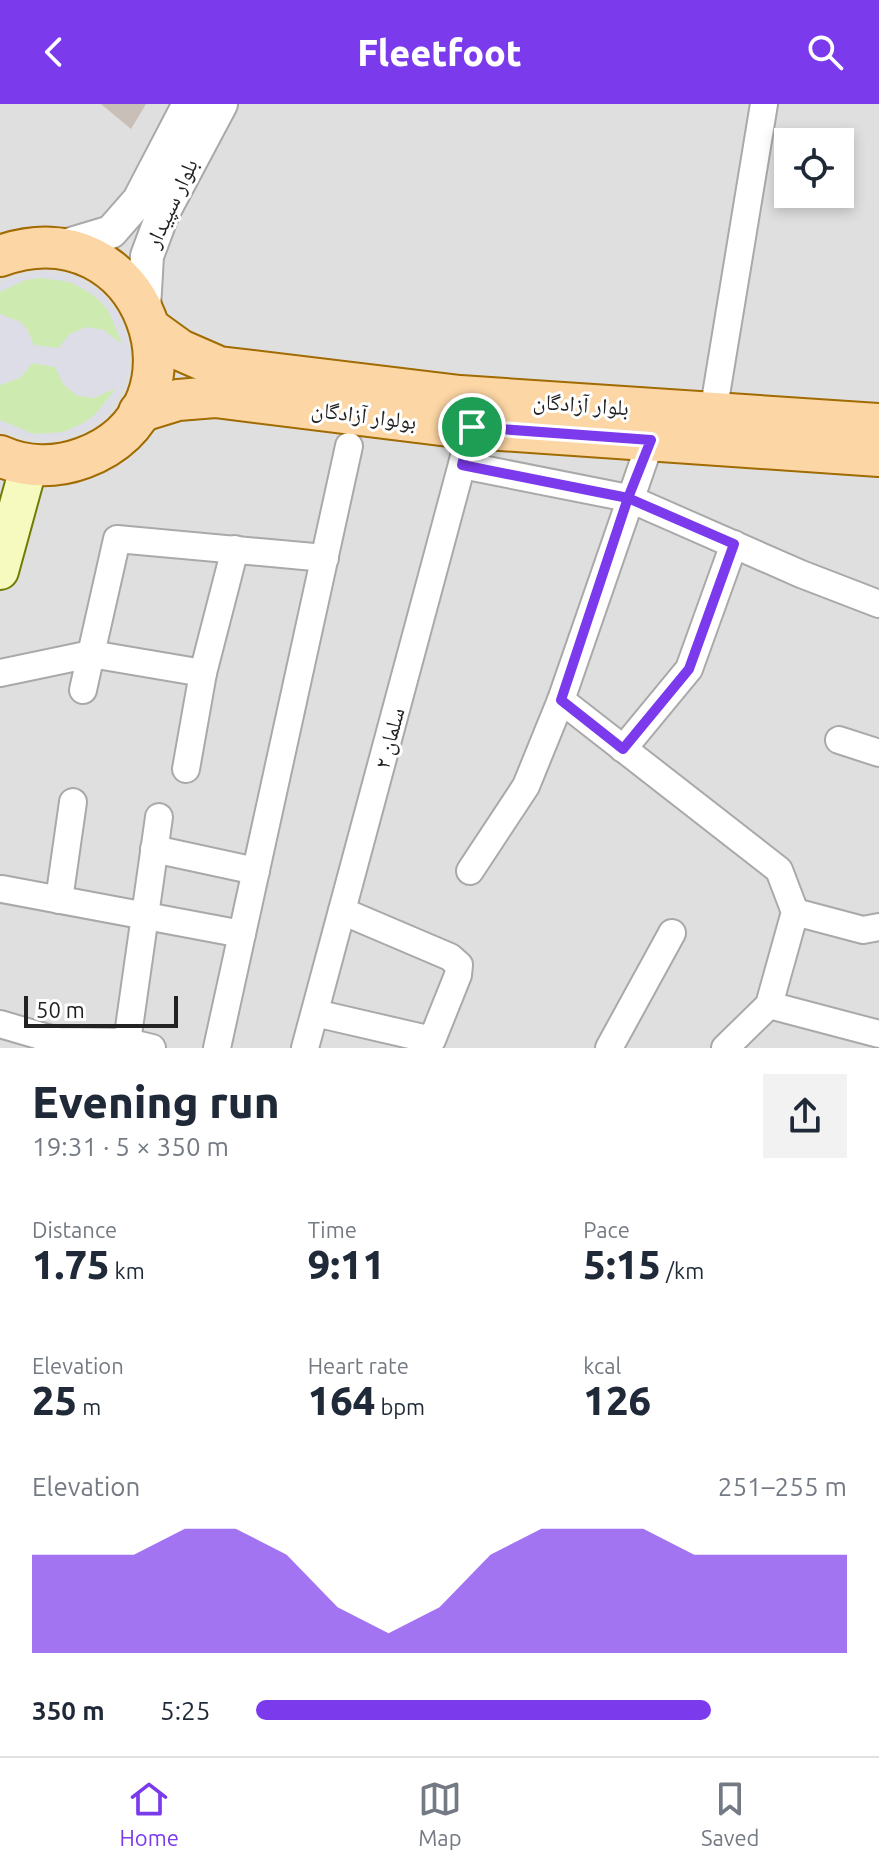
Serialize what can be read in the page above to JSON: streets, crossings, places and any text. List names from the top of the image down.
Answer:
{
  "streets": {
    "main road": ["بلوار آزادگان", "بولوار آزادگان"],
    "street": ["بلوار سپیدار", "سلمان ۲"]
  },
  "crossings": [
    ["بلوار سپیدار", "بلوار آزادگان"],
    ["بولوار آزادگان", "سلمان ۲"]
  ],
  "scale_bar": "50 m",
  "page": {
    "header": "Fleetfoot",
    "scale": "50 m",
    "heading": ["Evening run", "19:31 · 5 × 350 m"],
    "stats": [
      ["Distance", "1.75 km"],
      ["Time", "9:11"],
      ["Pace", "5:15 /km"],
      ["Elevation", "25 m"],
      ["Heart rate", "164 bpm"],
      ["kcal", "126"]
    ],
    "chart": ["Elevation", "251–255 m"],
    "list": [
      {
        "name": "350 m",
        "note": "5:25"
      }
    ],
    "tabs": ["Home", "Map", "Saved"]
  }
}
